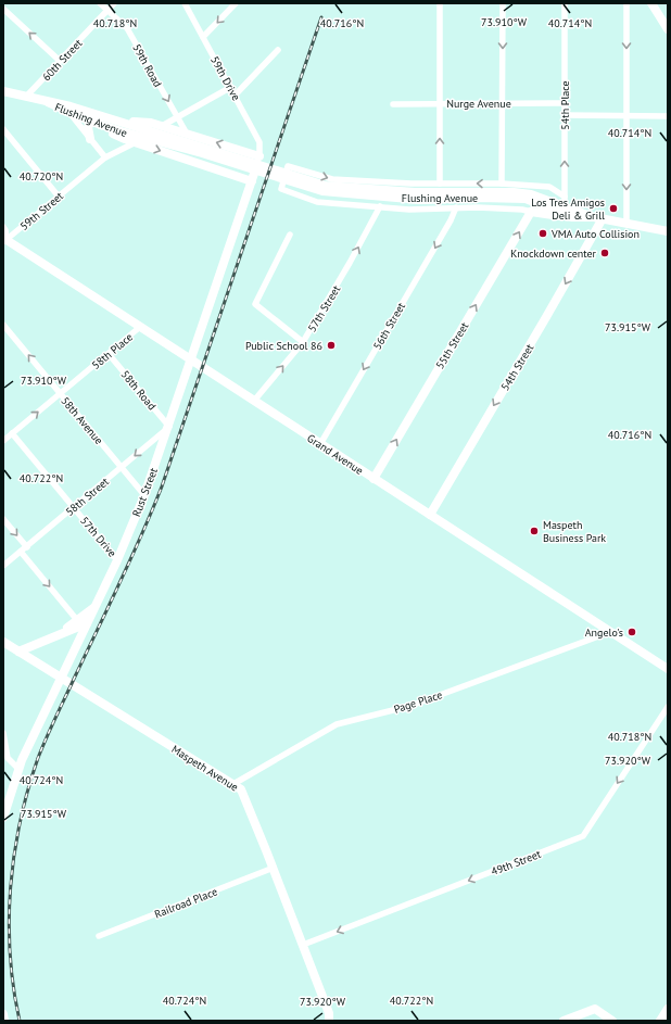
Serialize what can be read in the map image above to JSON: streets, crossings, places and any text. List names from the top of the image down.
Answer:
{
  "streets": {
    "main road": [
      "Flushing Avenue",
      "55th Street",
      "54th Street",
      "Grand Avenue",
      "Rust Street",
      "Maspeth Avenue"
    ],
    "street": [
      "60th Street",
      "59th Road",
      "59th Drive",
      "Nurge Avenue",
      "54th Place",
      "59th Street",
      "57th Street",
      "56th Street",
      "58th Place",
      "58th Road",
      "58th Avenue",
      "58th Street",
      "57th Drive",
      "Page Place",
      "49th Street",
      "Railroad Place"
    ]
  },
  "crossings": [
    ["60th Street", "59th Road"],
    ["60th Street", "Flushing Avenue"],
    ["59th Drive", "Rust Street"],
    ["Nurge Avenue", "54th Place"],
    ["54th Place", "Flushing Avenue"],
    ["Flushing Avenue", "59th Street"],
    ["Flushing Avenue", "57th Street"],
    ["Flushing Avenue", "56th Street"],
    ["Flushing Avenue", "55th Street"],
    ["Flushing Avenue", "54th Street"],
    ["59th Street", "Grand Avenue"],
    ["57th Street", "Grand Avenue"],
    ["56th Street", "Grand Avenue"],
    ["55th Street", "Grand Avenue"],
    ["58th Place", "58th Road"],
    ["58th Place", "58th Avenue"],
    ["58th Place", "Grand Avenue"],
    ["58th Place", "57th Drive"],
    ["54th Street", "Grand Avenue"],
    ["58th Road", "Rust Street"],
    ["58th Road", "58th Street"],
    ["58th Avenue", "Rust Street"],
    ["58th Avenue", "58th Street"],
    ["Grand Avenue", "Rust Street"],
    ["Grand Avenue", "Page Place"],
    ["Rust Street", "58th Street"],
    ["Rust Street", "57th Drive"],
    ["Rust Street", "Maspeth Avenue"],
    ["58th Street", "57th Drive"],
    ["Page Place", "Maspeth Avenue"],
    ["Maspeth Avenue", "49th Street"],
    ["Maspeth Avenue", "Railroad Place"]
  ],
  "one_way": [
    "59th Road",
    "54th Place",
    "57th Street",
    "56th Street",
    "55th Street",
    "58th Place",
    "54th Street",
    "58th Avenue",
    "49th Street"
  ],
  "places": [
    "Los Tres Amigos Deli & Grill",
    "VMA Auto Collision",
    "Knockdown center",
    "Public School 86",
    "Maspeth Business Park",
    "Angelo's"
  ],
  "coordinates": [
    "73.910°W",
    "40.718°N",
    "40.716°N",
    "40.714°N",
    "40.720°N",
    "73.915°W",
    "40.722°N",
    "73.920°W",
    "40.724°N"
  ]
}
